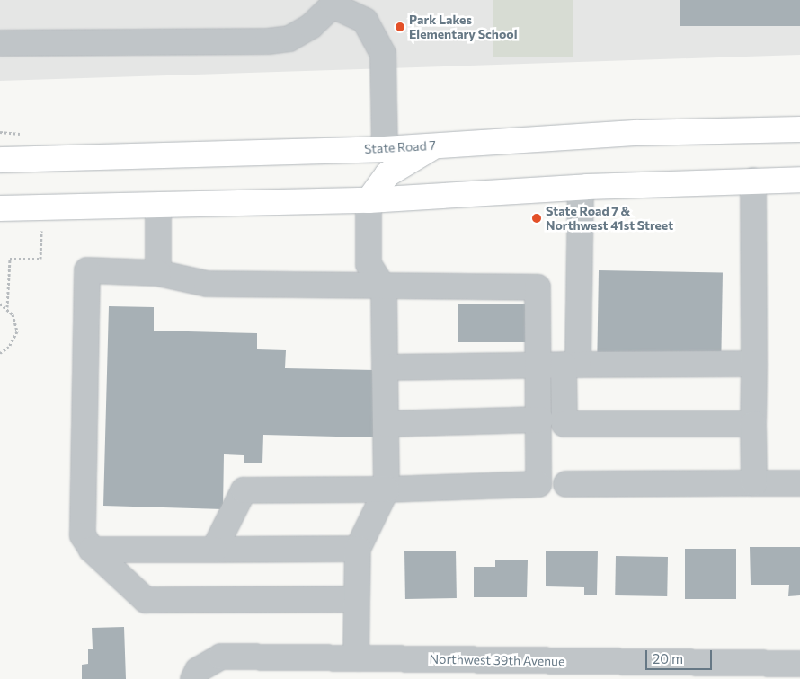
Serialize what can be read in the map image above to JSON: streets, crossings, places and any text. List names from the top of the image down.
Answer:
{
  "streets": {
    "main road": ["State Road 7"],
    "street": ["Northwest 39th Avenue"]
  },
  "places": ["Park Lakes Elementary School", "State Road 7 & Northwest 41st Street"],
  "scale_bar": "20 m"
}
